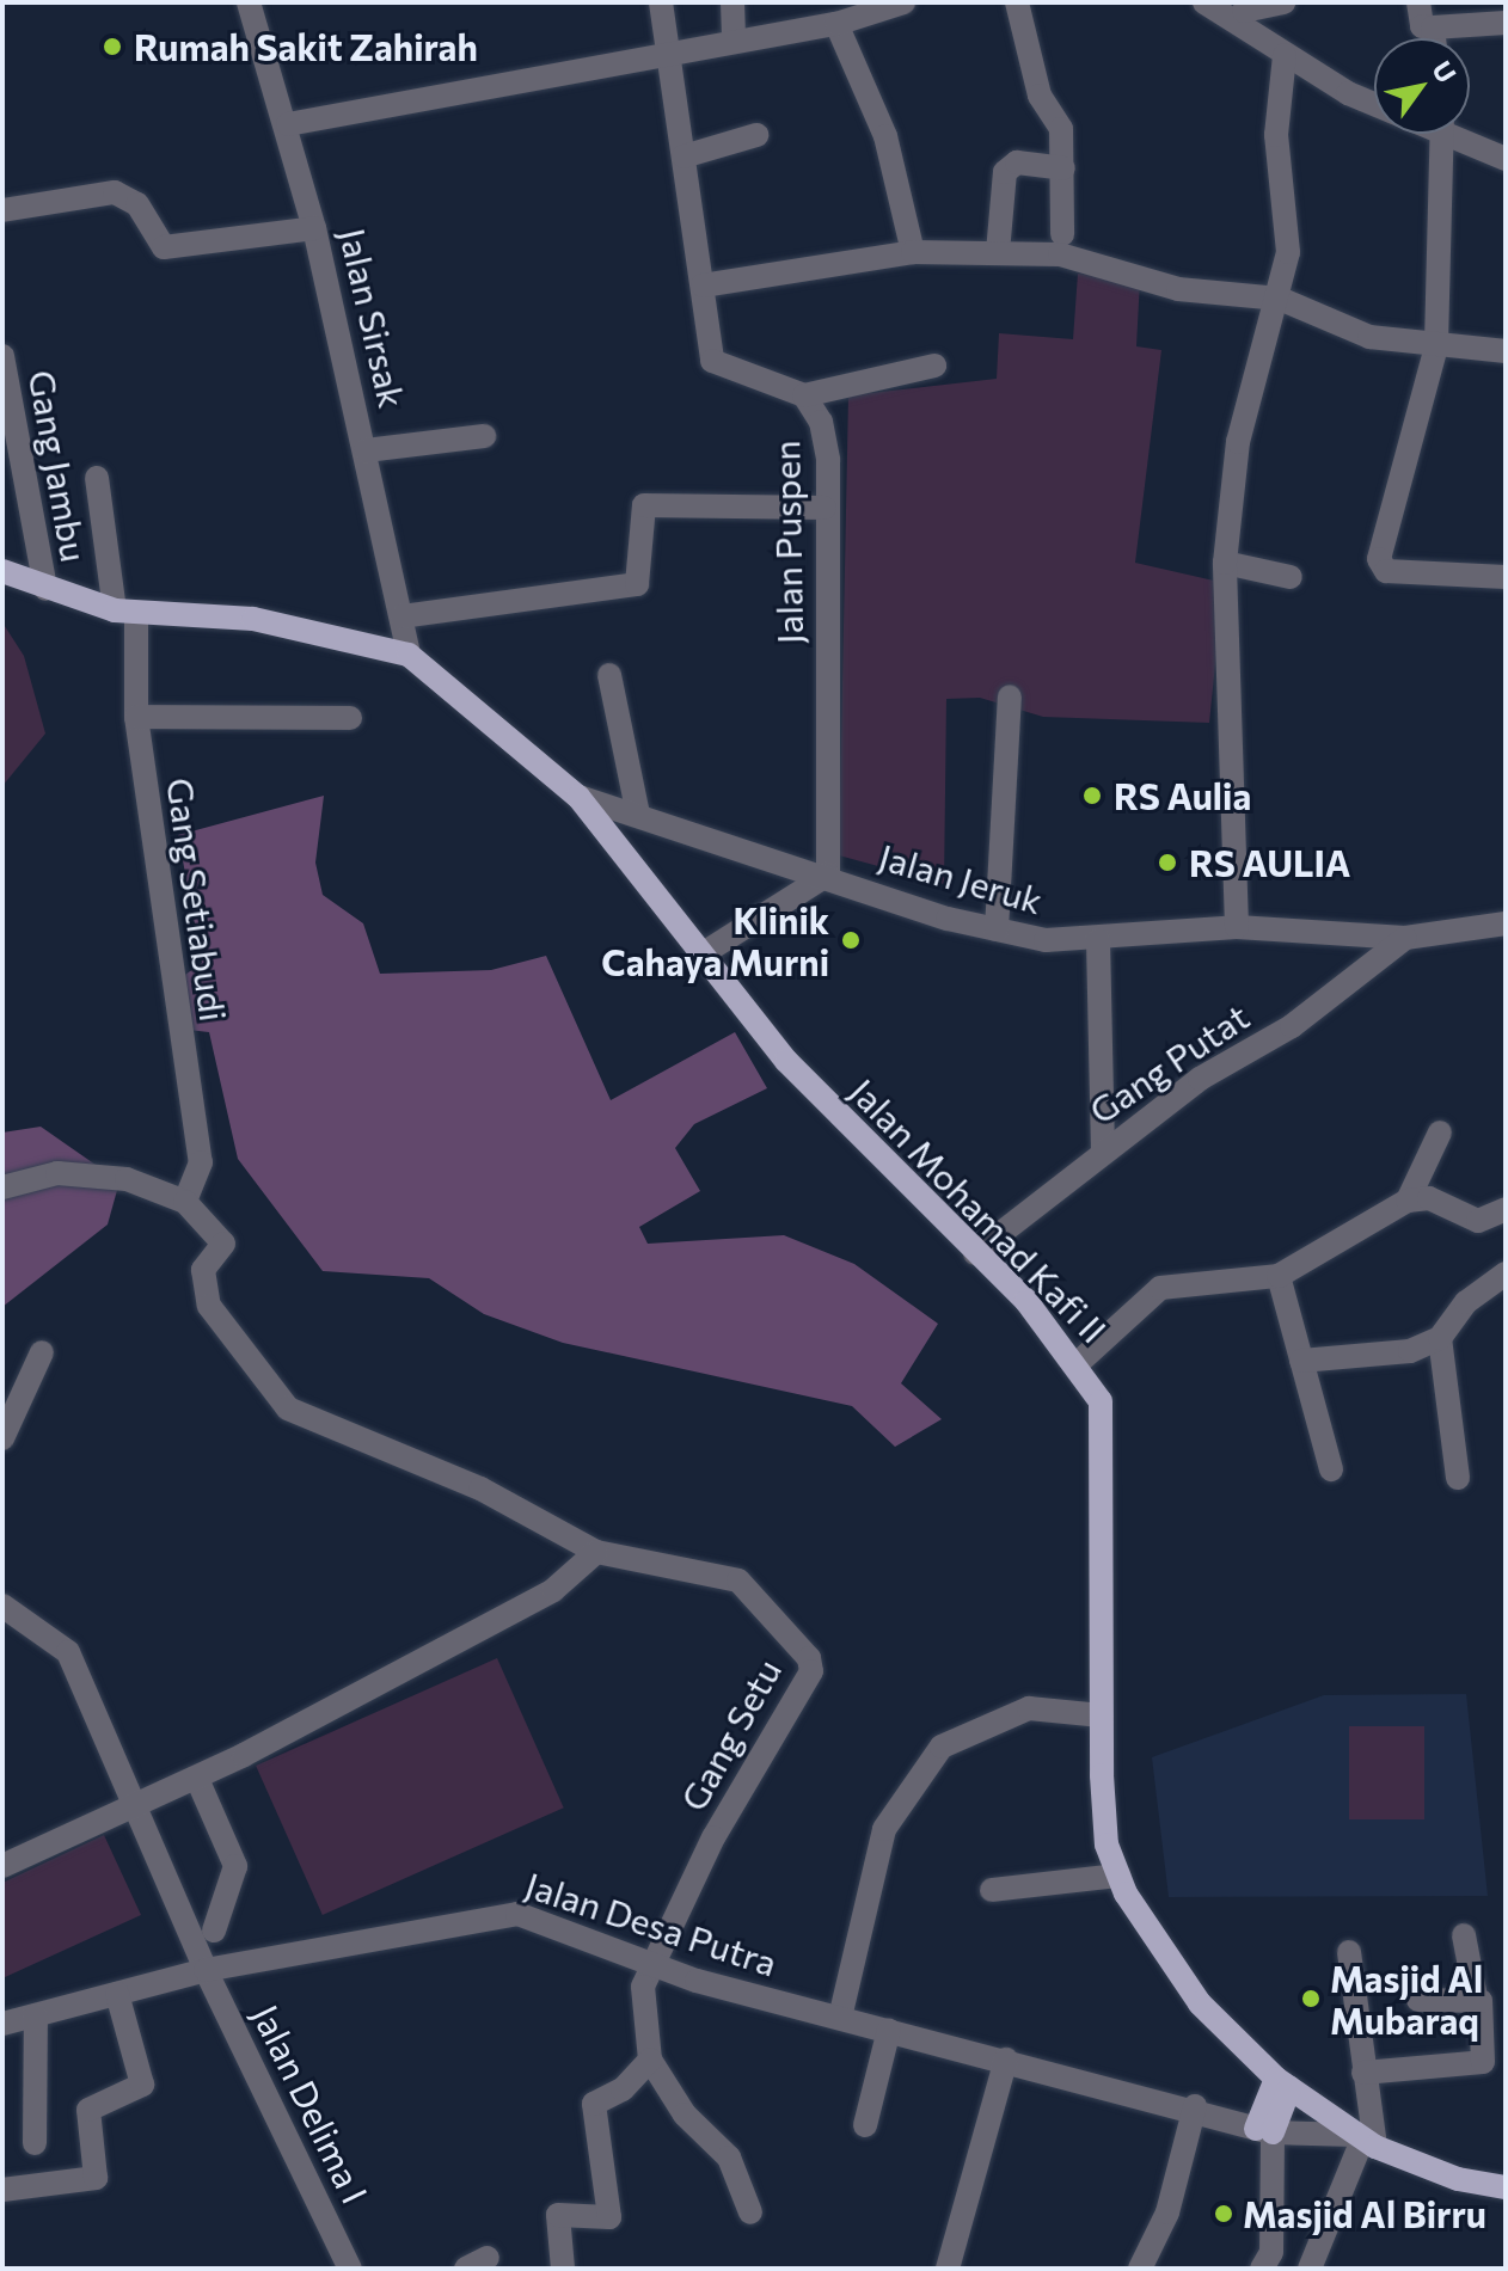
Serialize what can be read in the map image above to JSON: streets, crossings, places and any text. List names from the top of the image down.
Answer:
{
  "streets": {
    "main road": ["Jalan Mohamad Kafi II"],
    "street": [
      "Jalan Sirsak",
      "Gang Jambu",
      "Jalan Puspen",
      "Jalan Jeruk",
      "Gang Setiabudi",
      "Gang Putat",
      "Gang Setu",
      "Jalan Desa Putra",
      "Jalan Delima I"
    ]
  },
  "crossings": [
    ["Jalan Sirsak", "Jalan Mohamad Kafi II"],
    ["Gang Jambu", "Jalan Mohamad Kafi II"],
    ["Jalan Puspen", "Jalan Jeruk"],
    ["Jalan Jeruk", "Gang Putat"],
    ["Jalan Jeruk", "Jalan Mohamad Kafi II"],
    ["Gang Setiabudi", "Jalan Mohamad Kafi II"],
    ["Gang Putat", "Jalan Mohamad Kafi II"],
    ["Jalan Mohamad Kafi II", "Jalan Desa Putra"],
    ["Gang Setu", "Jalan Desa Putra"],
    ["Jalan Desa Putra", "Jalan Delima I"]
  ],
  "places": [
    "Rumah Sakit Zahirah",
    "RS Aulia",
    "RS AULIA",
    "Klinik Cahaya Murni",
    "Masjid Al Mubaraq",
    "Masjid Al Birru"
  ],
  "north": "top right"
}
